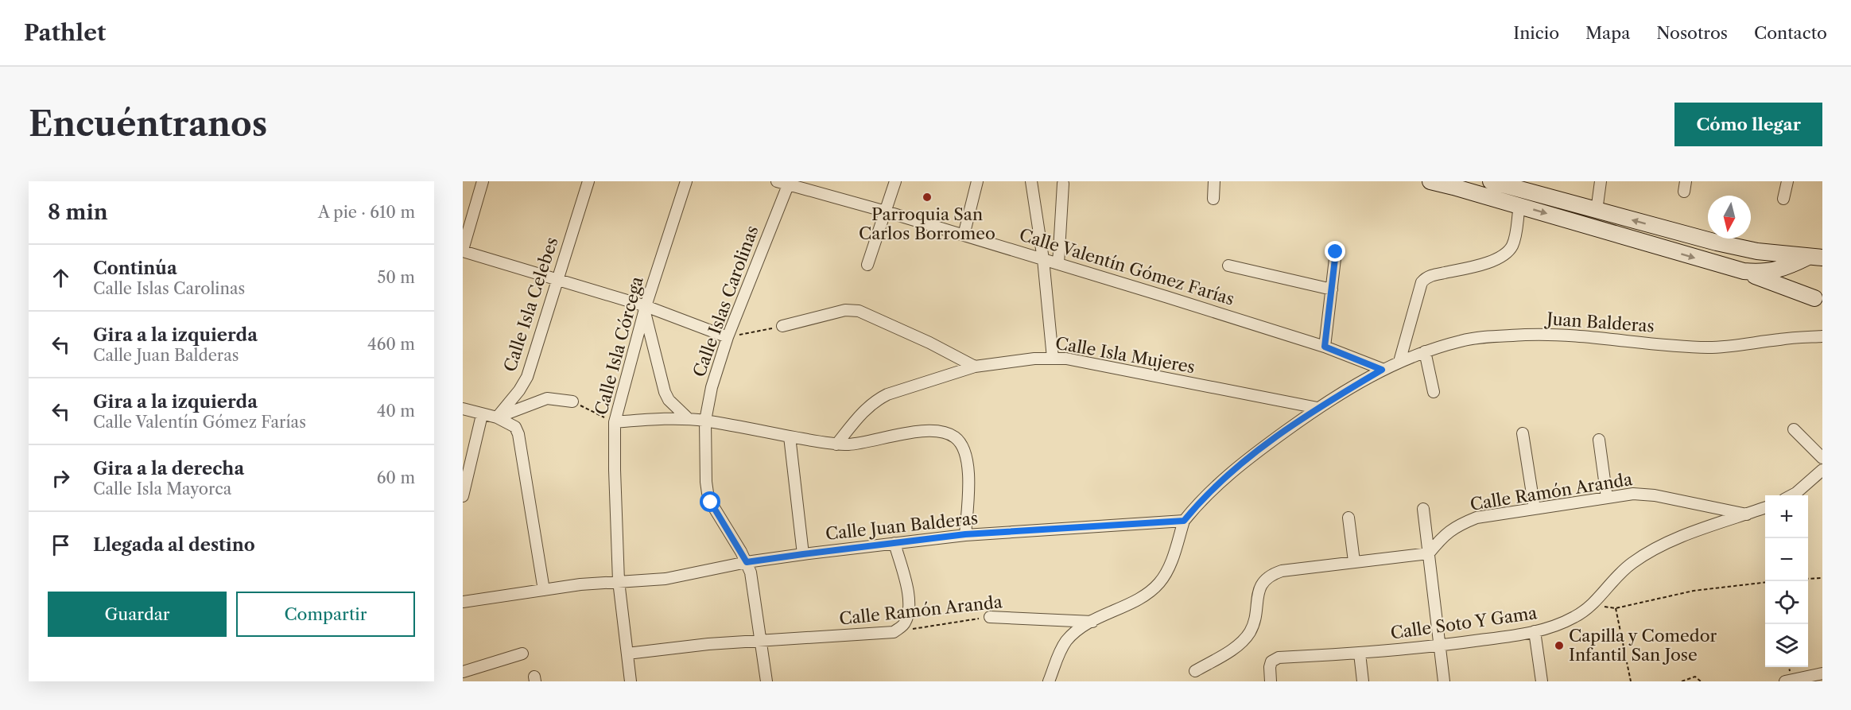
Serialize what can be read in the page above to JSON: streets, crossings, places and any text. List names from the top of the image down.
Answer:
{
  "streets": {
    "street": [
      "Calle Valentín Gómez Farías",
      "Calle Islas Carolinas",
      "Calle Isla Celebes",
      "Juan Balderas",
      "Calle Isla Córcega",
      "Calle Isla Mujeres",
      "Calle Ramón Aranda",
      "Calle Juan Balderas",
      "Calle Soto Y Gama"
    ]
  },
  "crossings": [
    ["Calle Valentín Gómez Farías", "Calle Islas Carolinas"],
    ["Calle Valentín Gómez Farías", "Juan Balderas"],
    ["Calle Islas Carolinas", "Calle Ramón Aranda"],
    ["Calle Islas Carolinas", "Calle Juan Balderas"],
    ["Calle Isla Córcega", "Calle Ramón Aranda"],
    ["Calle Isla Córcega", "Calle Juan Balderas"],
    ["Calle Ramón Aranda", "Calle Soto Y Gama"]
  ],
  "places": ["Parroquia San Carlos Borromeo", "Capilla y Comedor Infantil San Jose"],
  "north": "bottom",
  "page": {
    "header": "Pathlet",
    "nav": [
      "Inicio",
      "Mapa",
      "Nosotros",
      "Contacto"
    ],
    "buttons": [
      "Cómo llegar",
      ["Guardar", "Compartir"]
    ],
    "title": "Encuéntranos",
    "heading": ["8 min", "A pie · 610 m"],
    "list": [
      ["Continúa", "Calle Islas Carolinas", "50 m"],
      ["Gira a la izquierda", "Calle Juan Balderas", "460 m"],
      ["Gira a la izquierda", "Calle Valentín Gómez Farías", "40 m"],
      ["Gira a la derecha", "Calle Isla Mayorca", "60 m"],
      "Llegada al destino"
    ],
    "map_buttons": ["+", "−"]
  }
}
